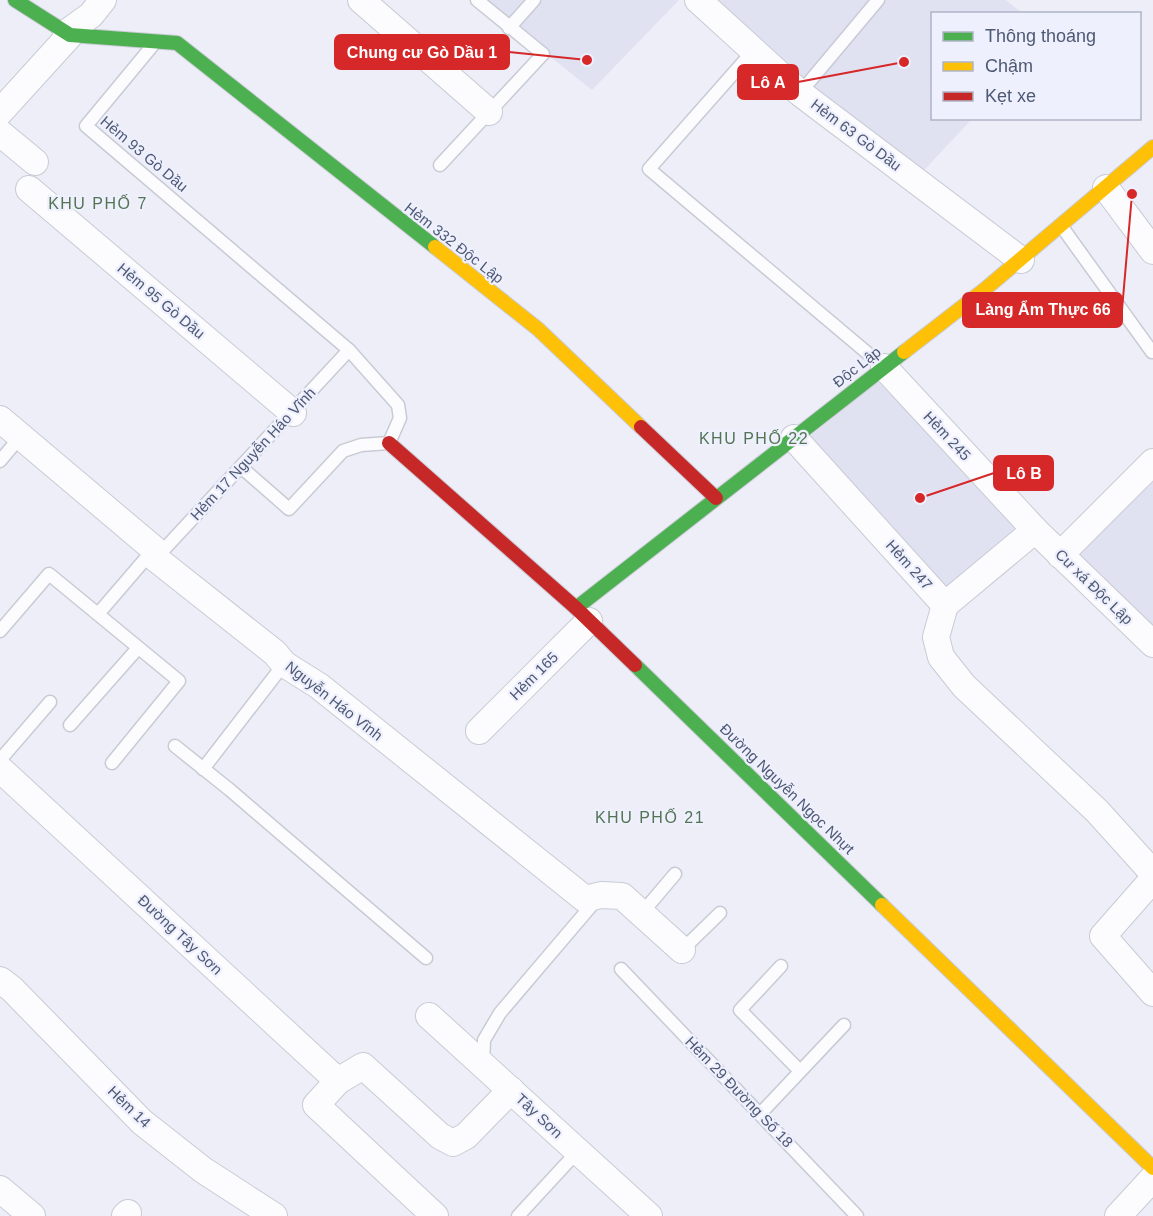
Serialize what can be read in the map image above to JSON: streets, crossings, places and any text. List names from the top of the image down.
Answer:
{
  "streets": {
    "street": [
      "Hẻm 63 Gò Dầu",
      "Hẻm 332 Độc Lập",
      "Hẻm 95 Gò Dầu",
      "Độc Lập",
      "Hẻm 245",
      "Hẻm 247",
      "Cư xá Độc Lập",
      "Hẻm 165",
      "Nguyễn Háo Vĩnh",
      "Đường Nguyễn Ngọc Nhựt",
      "Đường Tây Sơn",
      "Hẻm 14",
      "Tây Sơn"
    ],
    "lane": ["Hẻm 93 Gò Dầu", "Hẻm 17 Nguyễn Háo Vĩnh", "Hẻm 29 Đường Số 18"]
  },
  "crossings": [
    ["Hẻm 63 Gò Dầu", "Độc Lập"],
    ["Hẻm 93 Gò Dầu", "Hẻm 332 Độc Lập"],
    ["Hẻm 93 Gò Dầu", "Hẻm 17 Nguyễn Háo Vĩnh"],
    ["Hẻm 332 Độc Lập", "Độc Lập"],
    ["Hẻm 95 Gò Dầu", "Hẻm 17 Nguyễn Háo Vĩnh"],
    ["Độc Lập", "Hẻm 245"],
    ["Độc Lập", "Hẻm 247"],
    ["Độc Lập", "Hẻm 165"],
    ["Độc Lập", "Đường Nguyễn Ngọc Nhựt"],
    ["Hẻm 245", "Cư xá Độc Lập"],
    ["Hẻm 17 Nguyễn Háo Vĩnh", "Nguyễn Háo Vĩnh"],
    ["Hẻm 165", "Đường Nguyễn Ngọc Nhựt"]
  ],
  "districts": ["KHU PHỐ 7", "KHU PHỐ 22", "KHU PHỐ 21"],
  "places": [
    "Chung cư Gò Dầu 1",
    "Lô A",
    "Làng Ẩm Thực 66",
    "Lô B"
  ],
  "legend": ["Thông thoáng", "Chậm", "Kẹt xe"]
}
